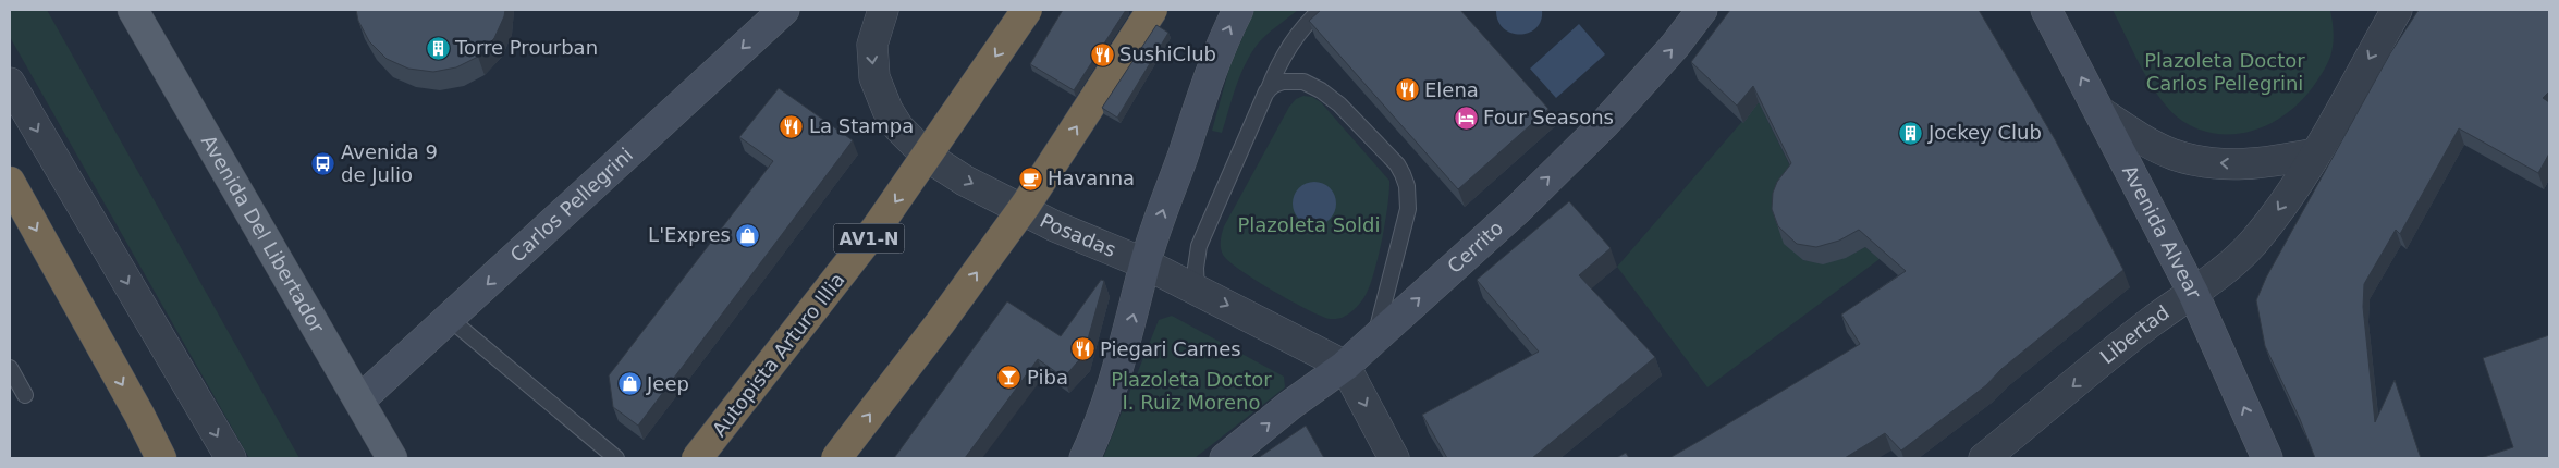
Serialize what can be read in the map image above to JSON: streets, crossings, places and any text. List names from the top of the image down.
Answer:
{
  "streets": {
    "highway": ["AV1-N", "Autopista Arturo Illia"],
    "main road": ["Avenida Del Libertador"],
    "street": [
      "Carlos Pellegrini",
      "Avenida Alvear",
      "Posadas",
      "Cerrito",
      "Libertad"
    ]
  },
  "crossings": [
    ["Carlos Pellegrini", "Avenida Del Libertador"],
    ["Avenida Alvear", "Libertad"],
    ["Posadas", "Cerrito"]
  ],
  "one_way": [
    "Carlos Pellegrini",
    "Avenida Alvear",
    "Posadas",
    "Cerrito",
    "Libertad"
  ],
  "parks": ["Plazoleta Doctor Carlos Pellegrini", "Plazoleta Soldi", "Plazoleta Doctor I. Ruiz Moreno"],
  "places": {
    "building": ["Torre Prourban", "Jockey Club"],
    "restaurant": [
      "SushiClub",
      "Elena",
      "La Stampa",
      "Piegari Carnes"
    ],
    "hotel": ["Four Seasons"],
    "bus stop": ["Avenida 9 de Julio"],
    "cafe": ["Havanna"],
    "shop": ["L'Expres", "Jeep"],
    "bar": ["Piba"]
  }
}
